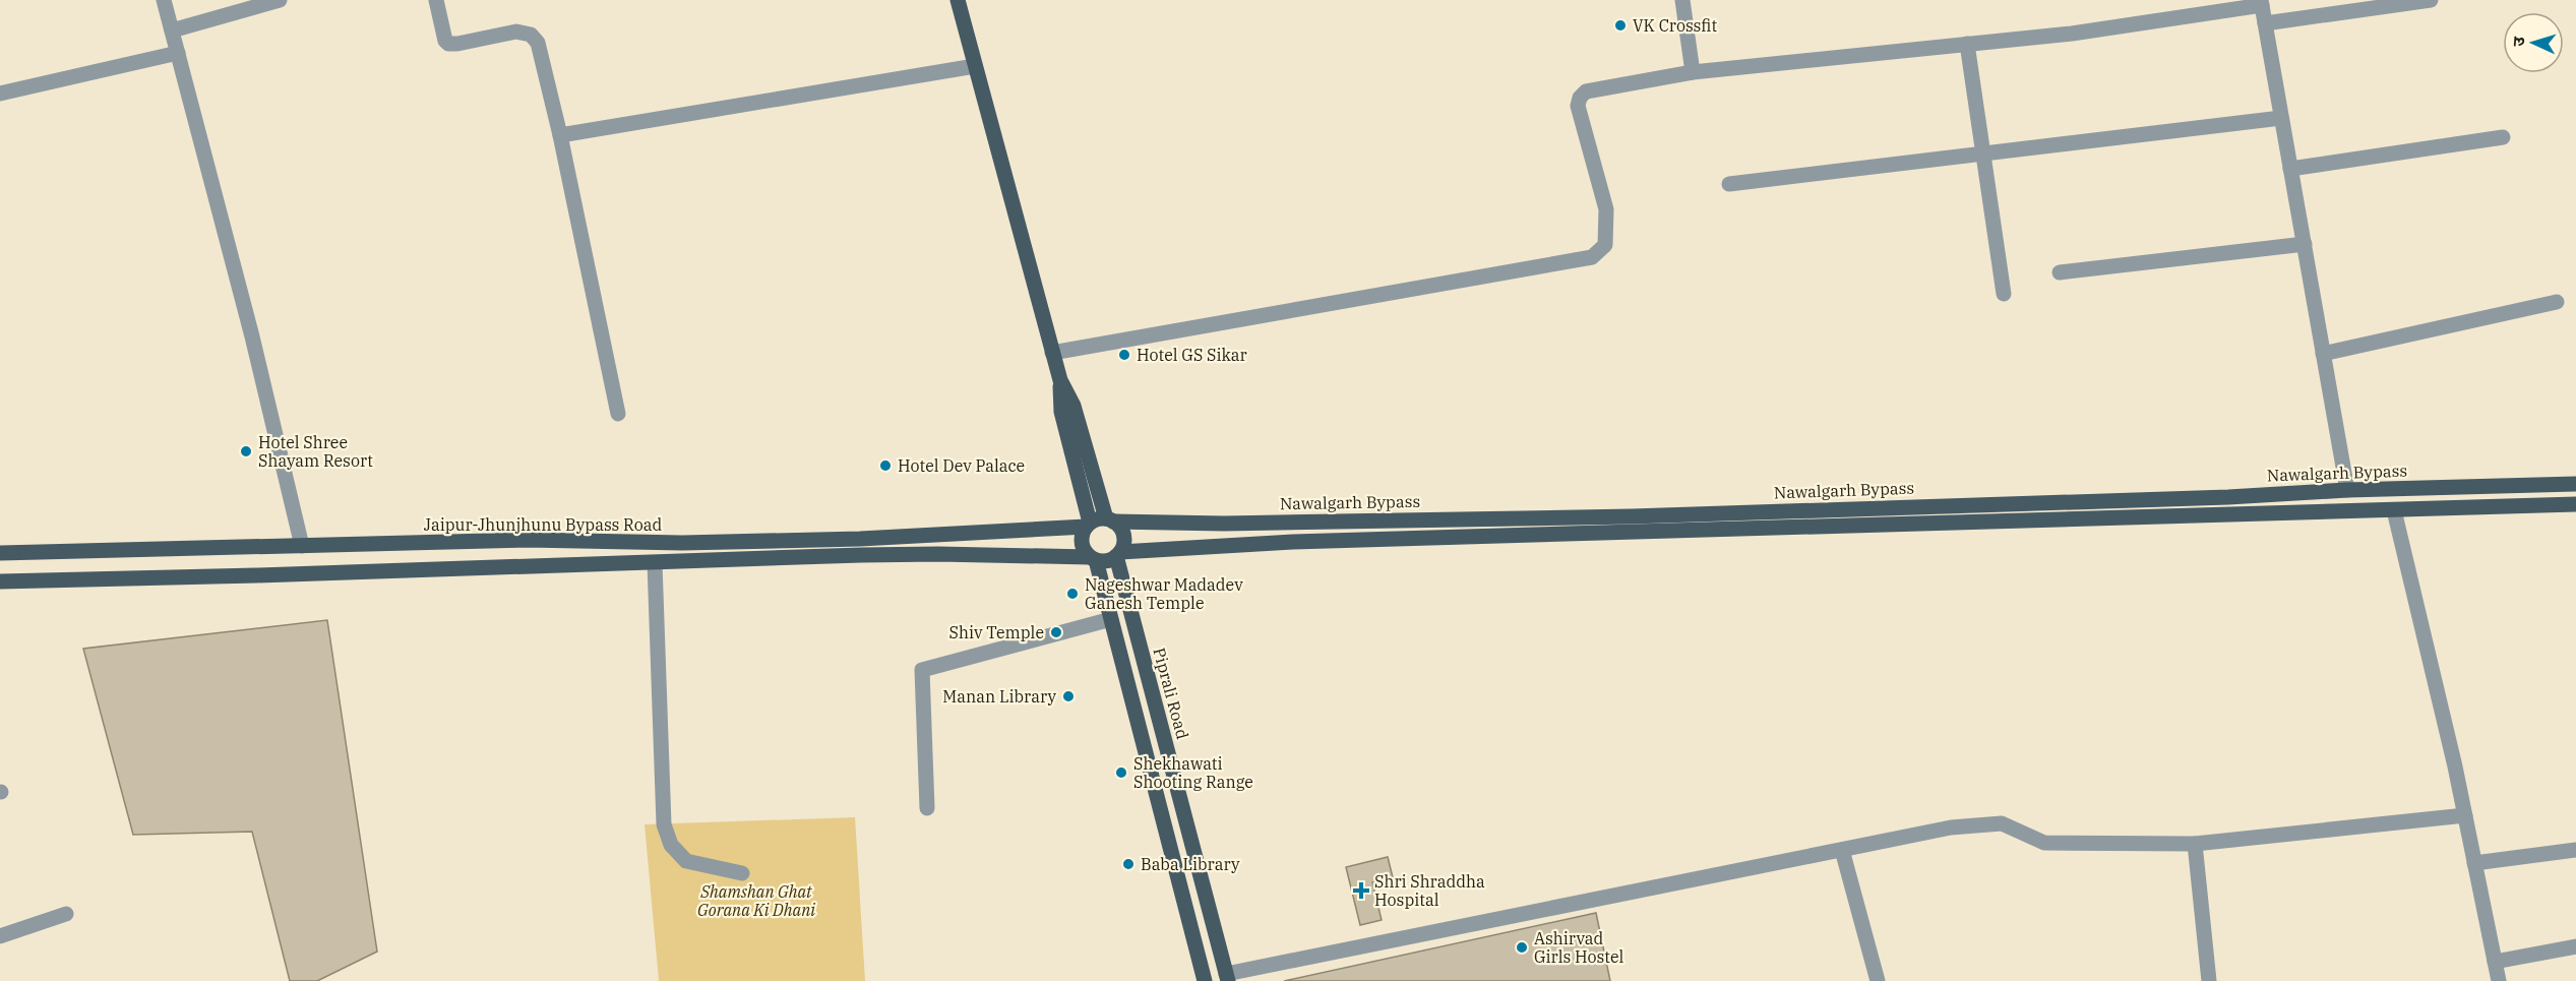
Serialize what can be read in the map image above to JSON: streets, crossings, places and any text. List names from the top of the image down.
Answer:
{
  "streets": {
    "main road": ["Nawalgarh Bypass", "Jaipur-Jhunjhunu Bypass Road", "Piprali Road"]
  },
  "crossings": [
    ["Nawalgarh Bypass", "Jaipur-Jhunjhunu Bypass Road"],
    ["Nawalgarh Bypass", "Piprali Road"],
    ["Jaipur-Jhunjhunu Bypass Road", "Piprali Road"]
  ],
  "parks": ["Shamshan Ghat Gorana Ki Dhani"],
  "places": {
    "other": [
      "VK Crossfit",
      "Hotel GS Sikar",
      "Hotel Shree Shayam Resort",
      "Hotel Dev Palace",
      "Nageshwar Madadev Ganesh Temple",
      "Shiv Temple",
      "Manan Library",
      "Shekhawati Shooting Range",
      "Baba Library",
      "Ashirvad Girls Hostel"
    ],
    "health": ["Shri Shraddha Hospital"]
  },
  "north": "left"
}
